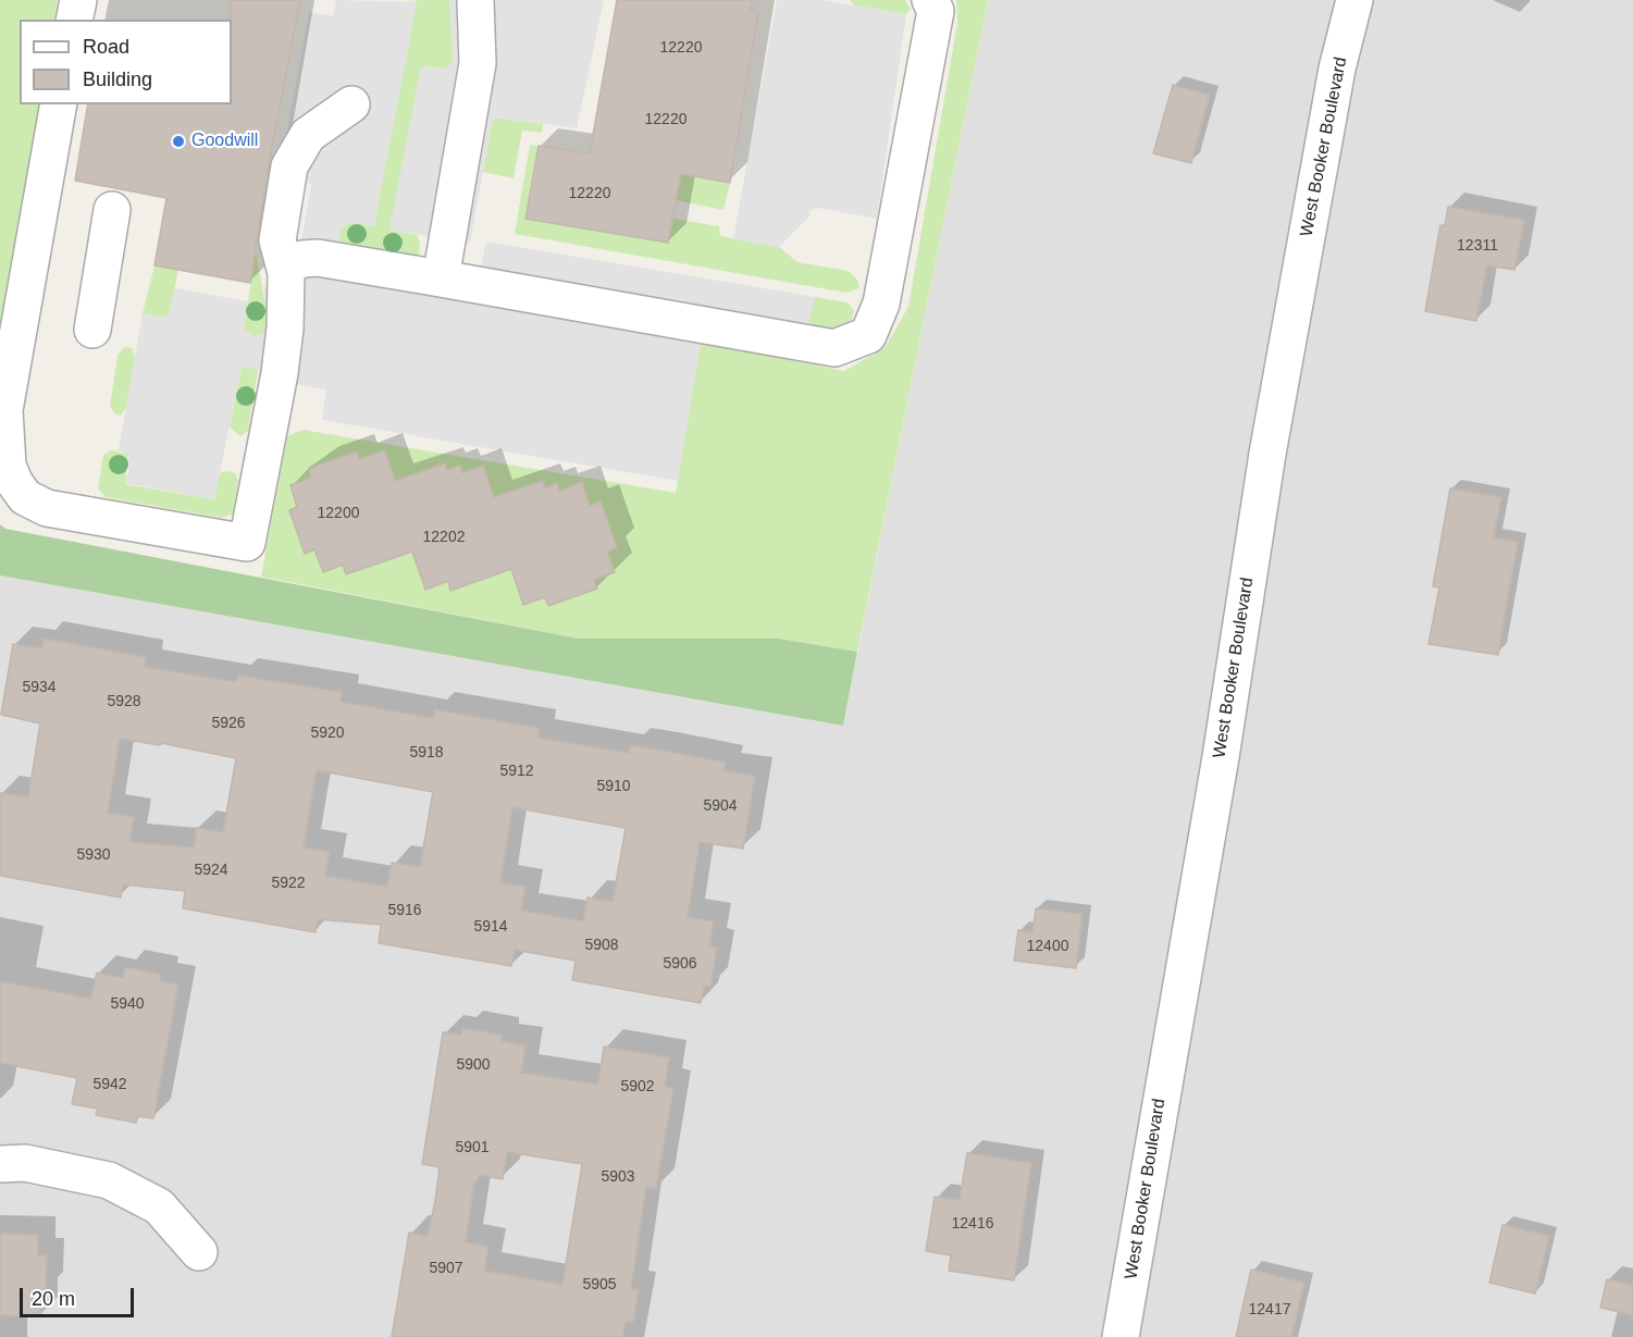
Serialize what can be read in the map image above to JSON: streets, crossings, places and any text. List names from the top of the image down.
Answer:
{
  "streets": {
    "street": ["West Booker Boulevard"]
  },
  "places": ["Goodwill"],
  "house_numbers": [
    "12220",
    "12220",
    "12220",
    "12311",
    "12200",
    "12202",
    "5934",
    "5928",
    "5926",
    "5920",
    "5918",
    "5912",
    "5910",
    "5904",
    "5930",
    "5924",
    "5922",
    "5916",
    "5914",
    "5908",
    "12400",
    "5906",
    "5940",
    "5900",
    "5942",
    "5902",
    "5901",
    "5903",
    "12416",
    "5907",
    "5905",
    "12417"
  ],
  "legend": ["Road", "Building"],
  "scale_bar": "20 m"
}
